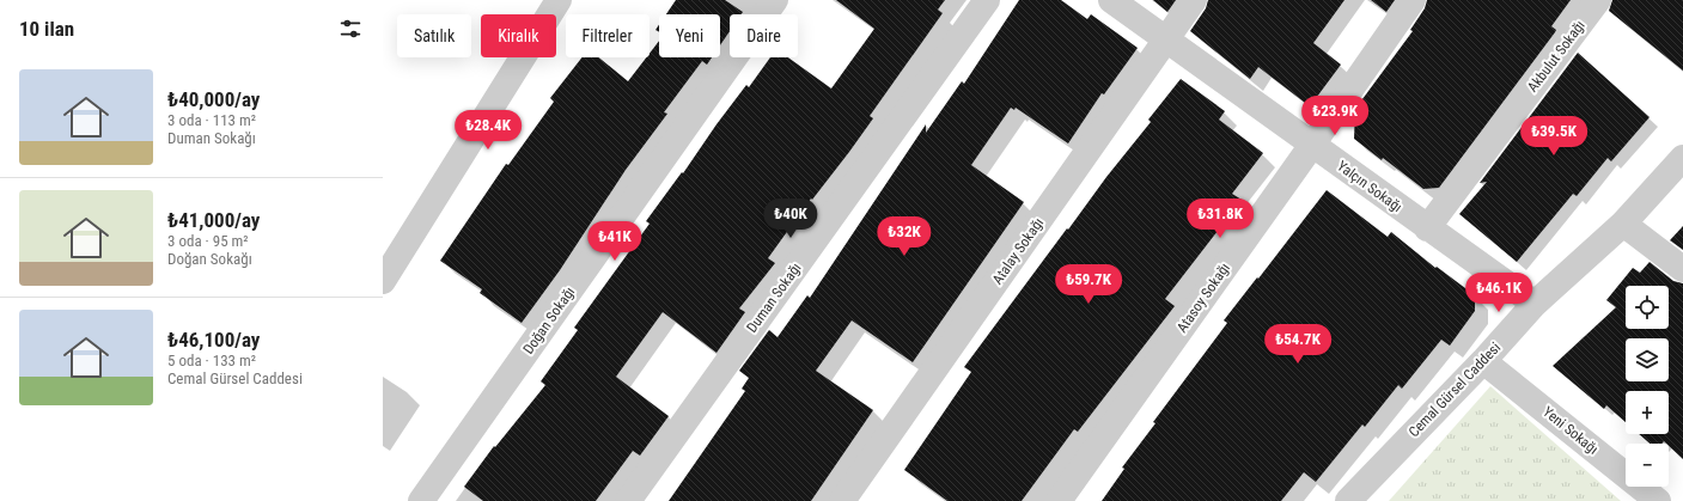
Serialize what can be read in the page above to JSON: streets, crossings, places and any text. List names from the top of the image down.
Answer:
{
  "streets": {
    "street": [
      "Akbulut Sokağı",
      "Yalçın Sokağı",
      "Atalay Sokağı",
      "Duman Sokağı",
      "Atasoy Sokağı",
      "Doğan Sokağı",
      "Cemal Gürsel Caddesi",
      "Yeni Sokağı"
    ]
  },
  "crossings": [
    ["Akbulut Sokağı", "Yalçın Sokağı"],
    ["Yalçın Sokağı", "Atalay Sokağı"],
    ["Yalçın Sokağı", "Atasoy Sokağı"],
    ["Yalçın Sokağı", "Cemal Gürsel Caddesi"],
    ["Cemal Gürsel Caddesi", "Yeni Sokağı"]
  ],
  "page": {
    "heading": "10 ilan",
    "chip": [
      "Satılık",
      "Kiralık",
      "Filtreler",
      "Yeni",
      "Daire"
    ],
    "list": [
      {
        "name": "₺40,000/ay",
        "note": "3 oda · 113 m² · Duman Sokağı"
      },
      {
        "name": "₺41,000/ay",
        "note": "3 oda · 95 m² · Doğan Sokağı"
      },
      {
        "name": "₺46,100/ay",
        "note": "5 oda · 133 m² · Cemal Gürsel Caddesi"
      }
    ],
    "price": [
      "₺23.9K",
      "₺28.4K",
      "₺39.5K",
      "₺40K",
      "₺31.8K",
      "₺32K",
      "₺41K",
      "₺59.7K",
      "₺46.1K",
      "₺54.7K"
    ],
    "map_buttons": ["+", "−"]
  }
}
